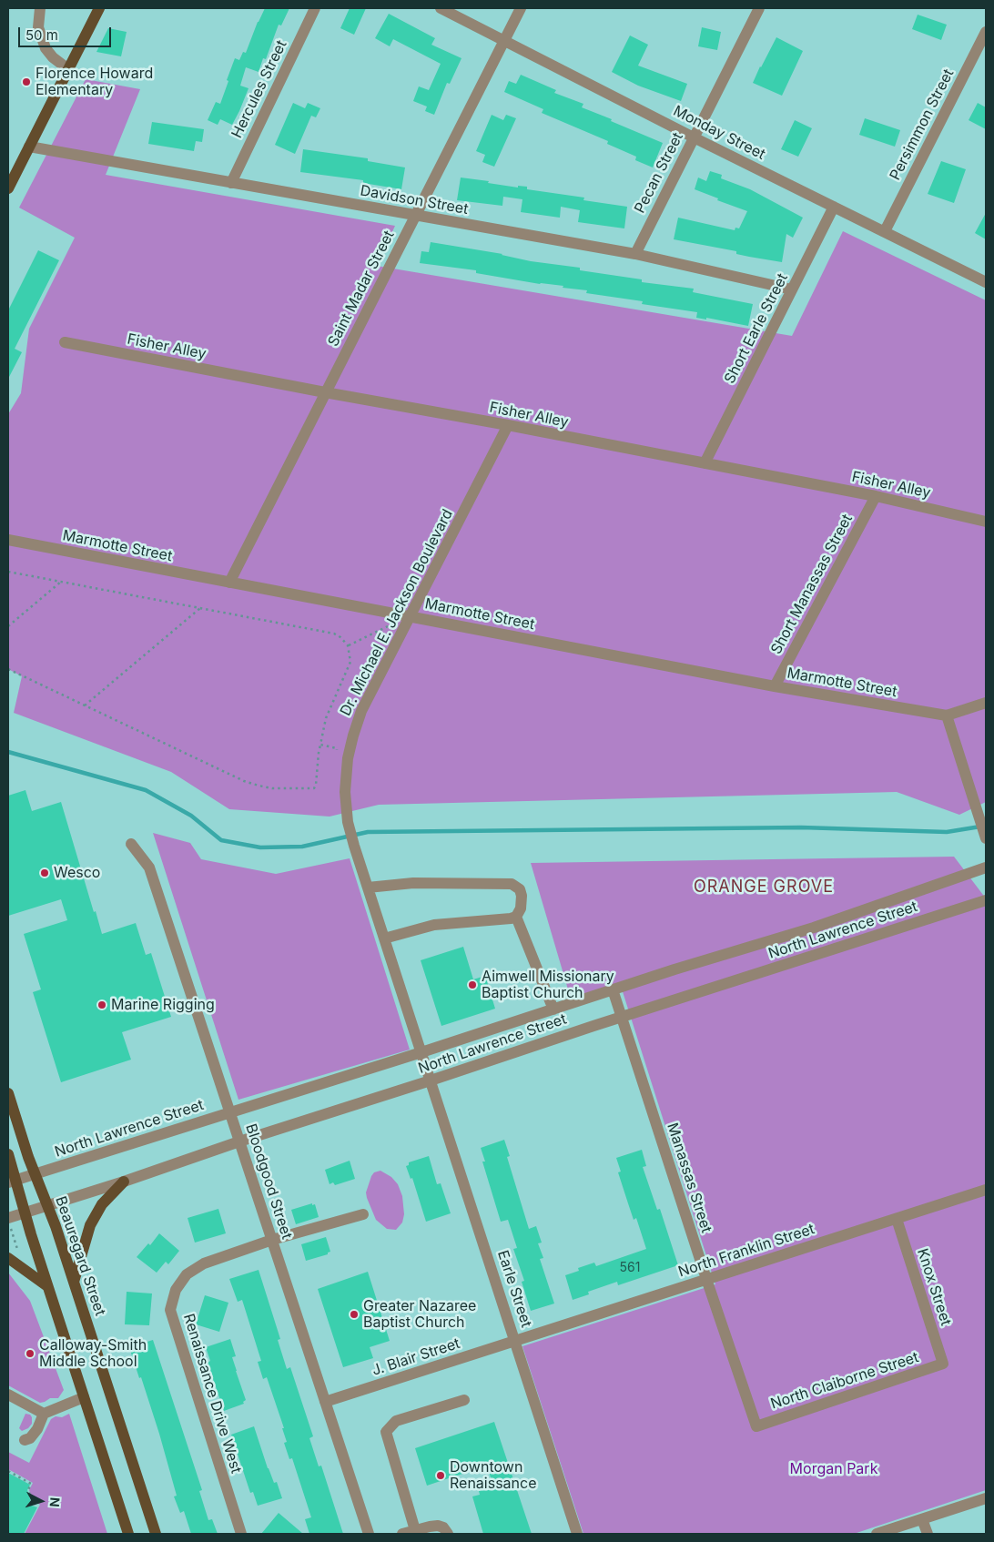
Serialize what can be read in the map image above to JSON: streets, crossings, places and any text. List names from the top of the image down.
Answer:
{
  "streets": {
    "main road": ["Beauregard Street"],
    "street": [
      "Hercules Street",
      "Persimmon Street",
      "Monday Street",
      "Pecan Street",
      "Davidson Street",
      "Saint Madar Street",
      "Short Earle Street",
      "Fisher Alley",
      "Marmotte Street",
      "Short Manassas Street",
      "Dr. Michael E. Jackson Boulevard",
      "North Lawrence Street",
      "Manassas Street",
      "Bloodgood Street",
      "North Franklin Street",
      "Knox Street",
      "Earle Street",
      "J. Blair Street",
      "North Claiborne Street",
      "Renaissance Drive West"
    ]
  },
  "crossings": [
    ["Hercules Street", "Davidson Street"],
    ["Persimmon Street", "Monday Street"],
    ["Monday Street", "Pecan Street"],
    ["Monday Street", "Saint Madar Street"],
    ["Monday Street", "Short Earle Street"],
    ["Pecan Street", "Davidson Street"],
    ["Davidson Street", "Saint Madar Street"],
    ["Davidson Street", "Short Earle Street"],
    ["Saint Madar Street", "Fisher Alley"],
    ["Saint Madar Street", "Marmotte Street"],
    ["Short Earle Street", "Fisher Alley"],
    ["Fisher Alley", "Short Manassas Street"],
    ["Fisher Alley", "Dr. Michael E. Jackson Boulevard"],
    ["Marmotte Street", "Short Manassas Street"],
    ["Marmotte Street", "Dr. Michael E. Jackson Boulevard"],
    ["North Lawrence Street", "Manassas Street"],
    ["North Lawrence Street", "Bloodgood Street"],
    ["North Lawrence Street", "Beauregard Street"],
    ["North Lawrence Street", "Earle Street"],
    ["Manassas Street", "North Franklin Street"],
    ["Manassas Street", "North Claiborne Street"],
    ["Bloodgood Street", "J. Blair Street"],
    ["Bloodgood Street", "Renaissance Drive West"],
    ["North Franklin Street", "Knox Street"],
    ["North Franklin Street", "Earle Street"],
    ["North Franklin Street", "J. Blair Street"],
    ["Knox Street", "North Claiborne Street"],
    ["Earle Street", "J. Blair Street"]
  ],
  "districts": ["ORANGE GROVE"],
  "parks": ["Morgan Park"],
  "places": [
    "Florence Howard Elementary",
    "Wesco",
    "Aimwell Missionary Baptist Church",
    "Marine Rigging",
    "Greater Nazaree Baptist Church",
    "Calloway-Smith Middle School",
    "Downtown Renaissance"
  ],
  "house_numbers": ["561"],
  "scale_bar": "50 m",
  "north": "right"
}
